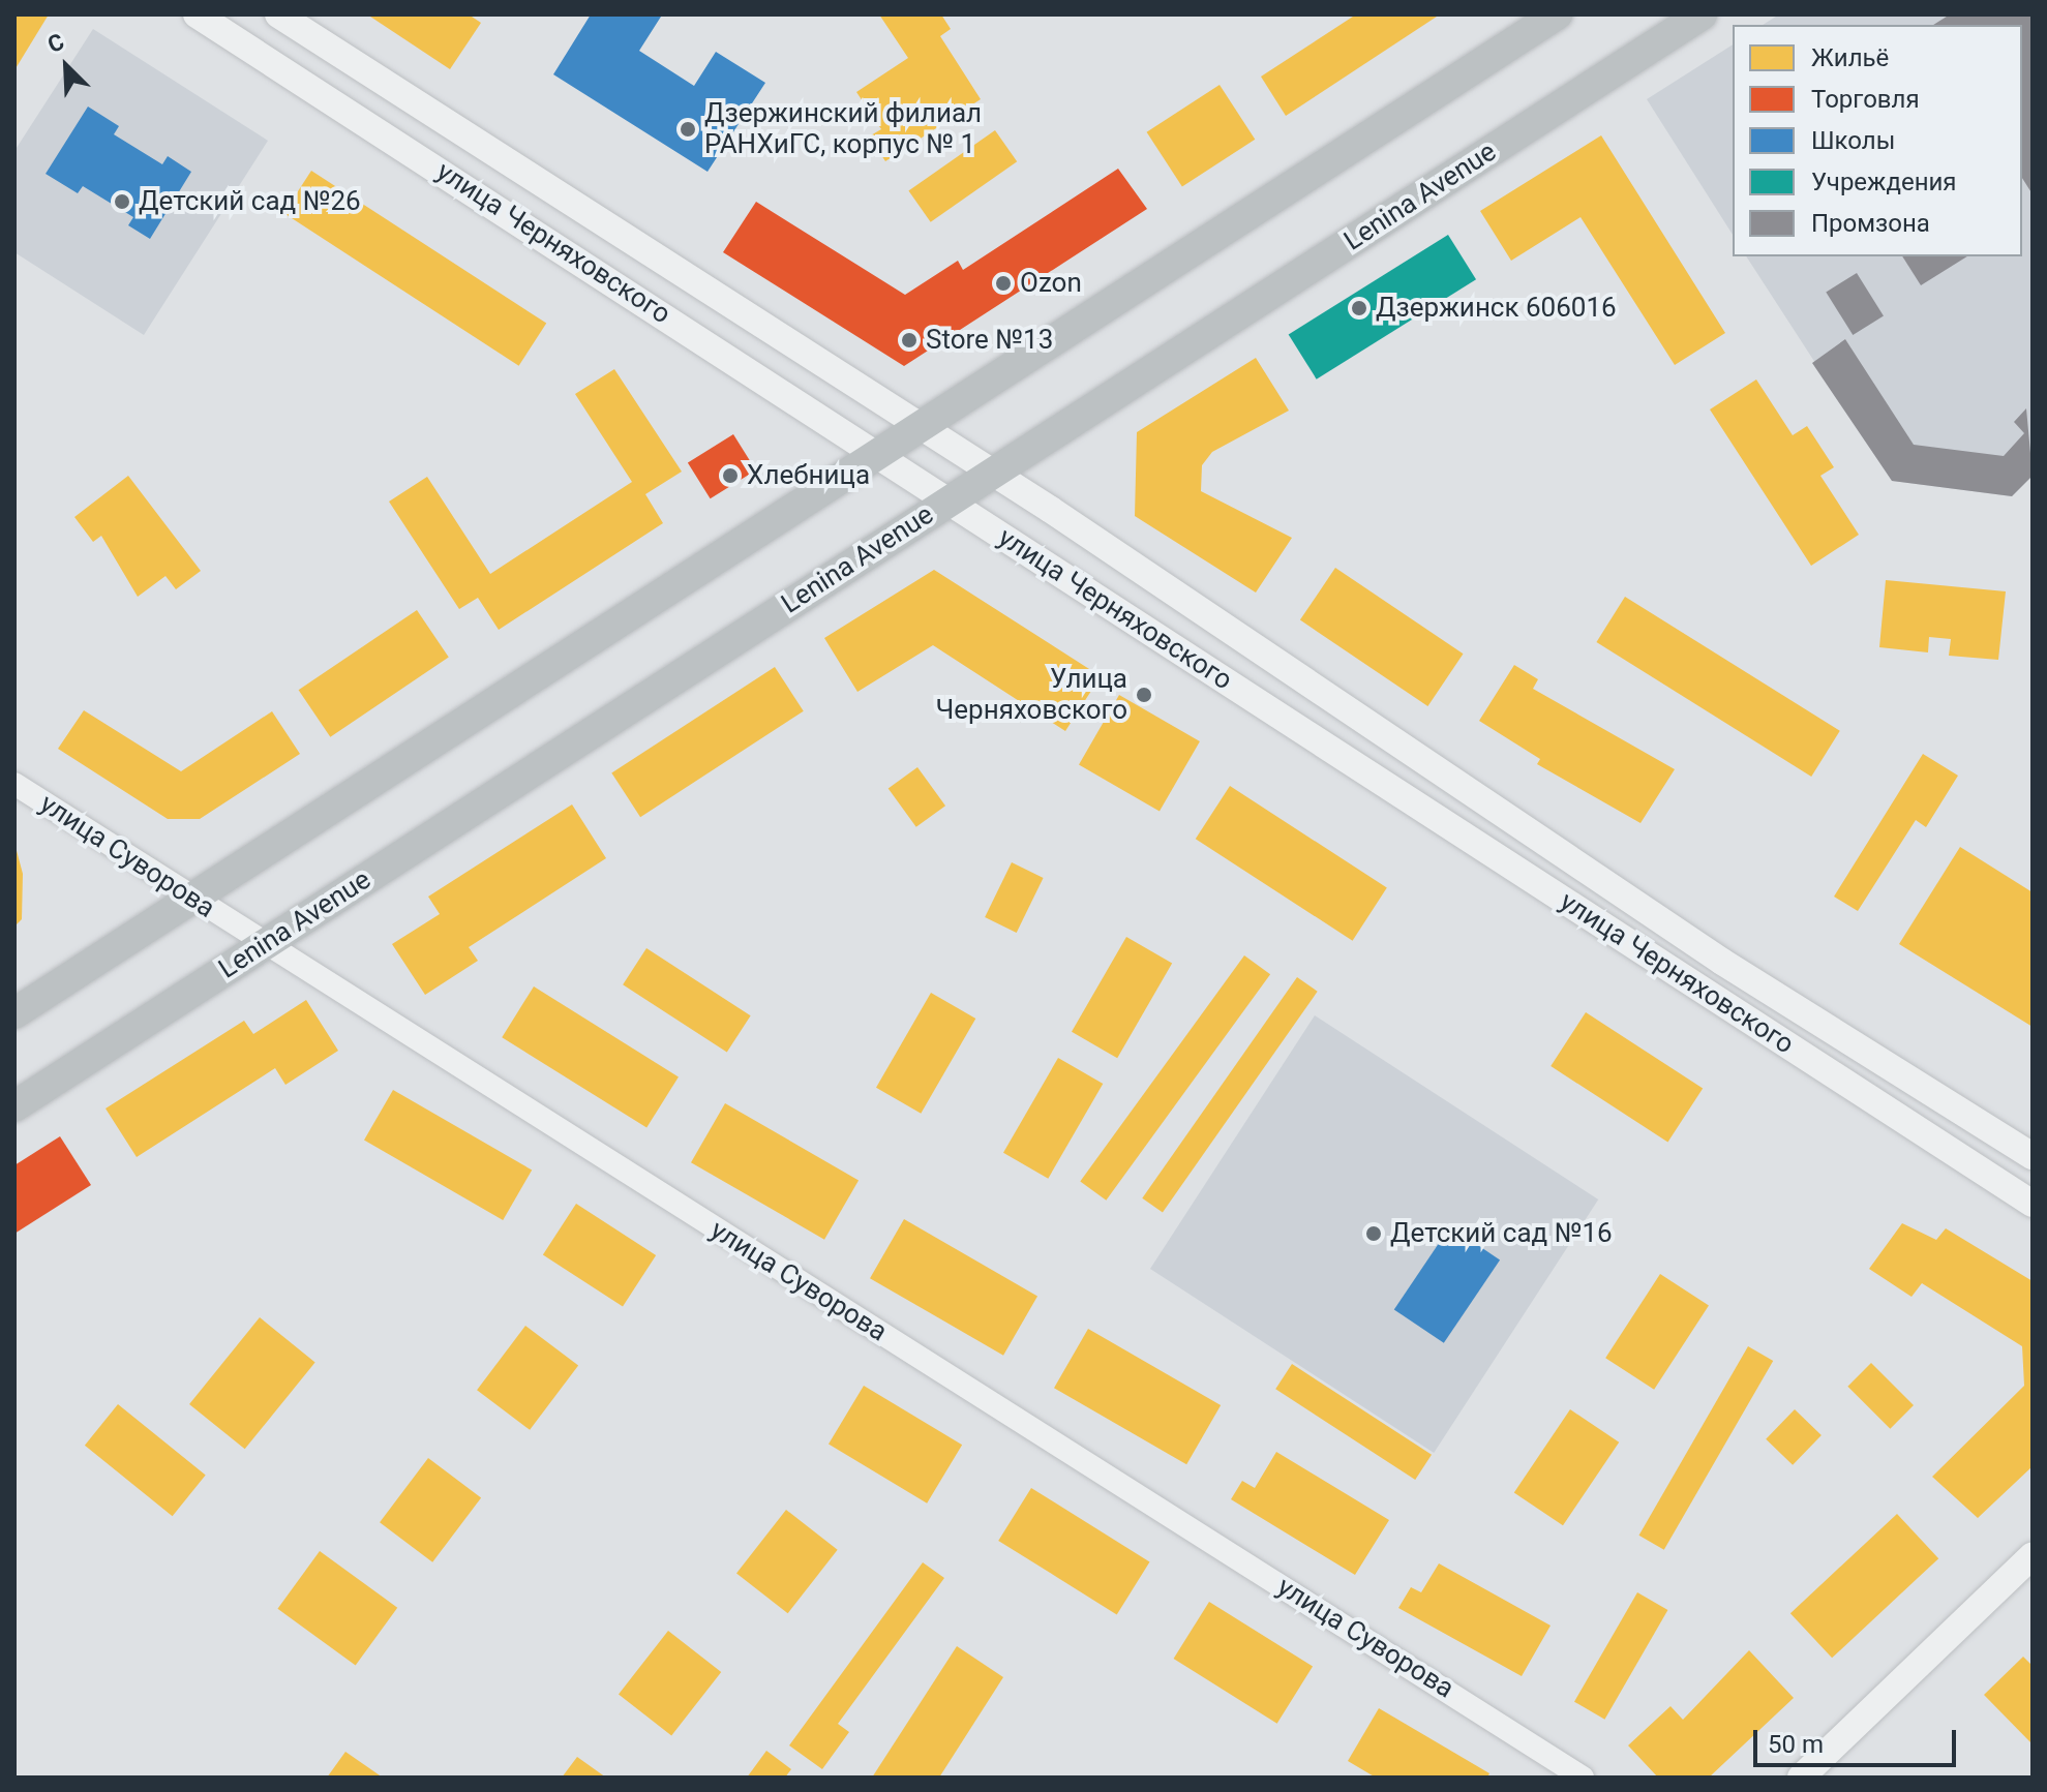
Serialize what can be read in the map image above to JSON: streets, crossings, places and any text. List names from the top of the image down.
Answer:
{
  "streets": {
    "main road": ["Lenina Avenue"],
    "street": ["улица Черняховского", "улица Суворова"]
  },
  "crossings": [
    ["Lenina Avenue", "улица Черняховского"],
    ["Lenina Avenue", "улица Суворова"]
  ],
  "places": [
    "Дзержинский филиал РАНХиГС, корпус № 1",
    "Детский сад №26",
    "Ozon",
    "Дзержинск 606016",
    "Store №13",
    "Хлебница",
    "Улица Черняховского",
    "Детский сад №16"
  ],
  "legend": [
    "Жильё",
    "Торговля",
    "Школы",
    "Учреждения",
    "Промзона"
  ],
  "scale_bar": "50 m",
  "north": "top left"
}
